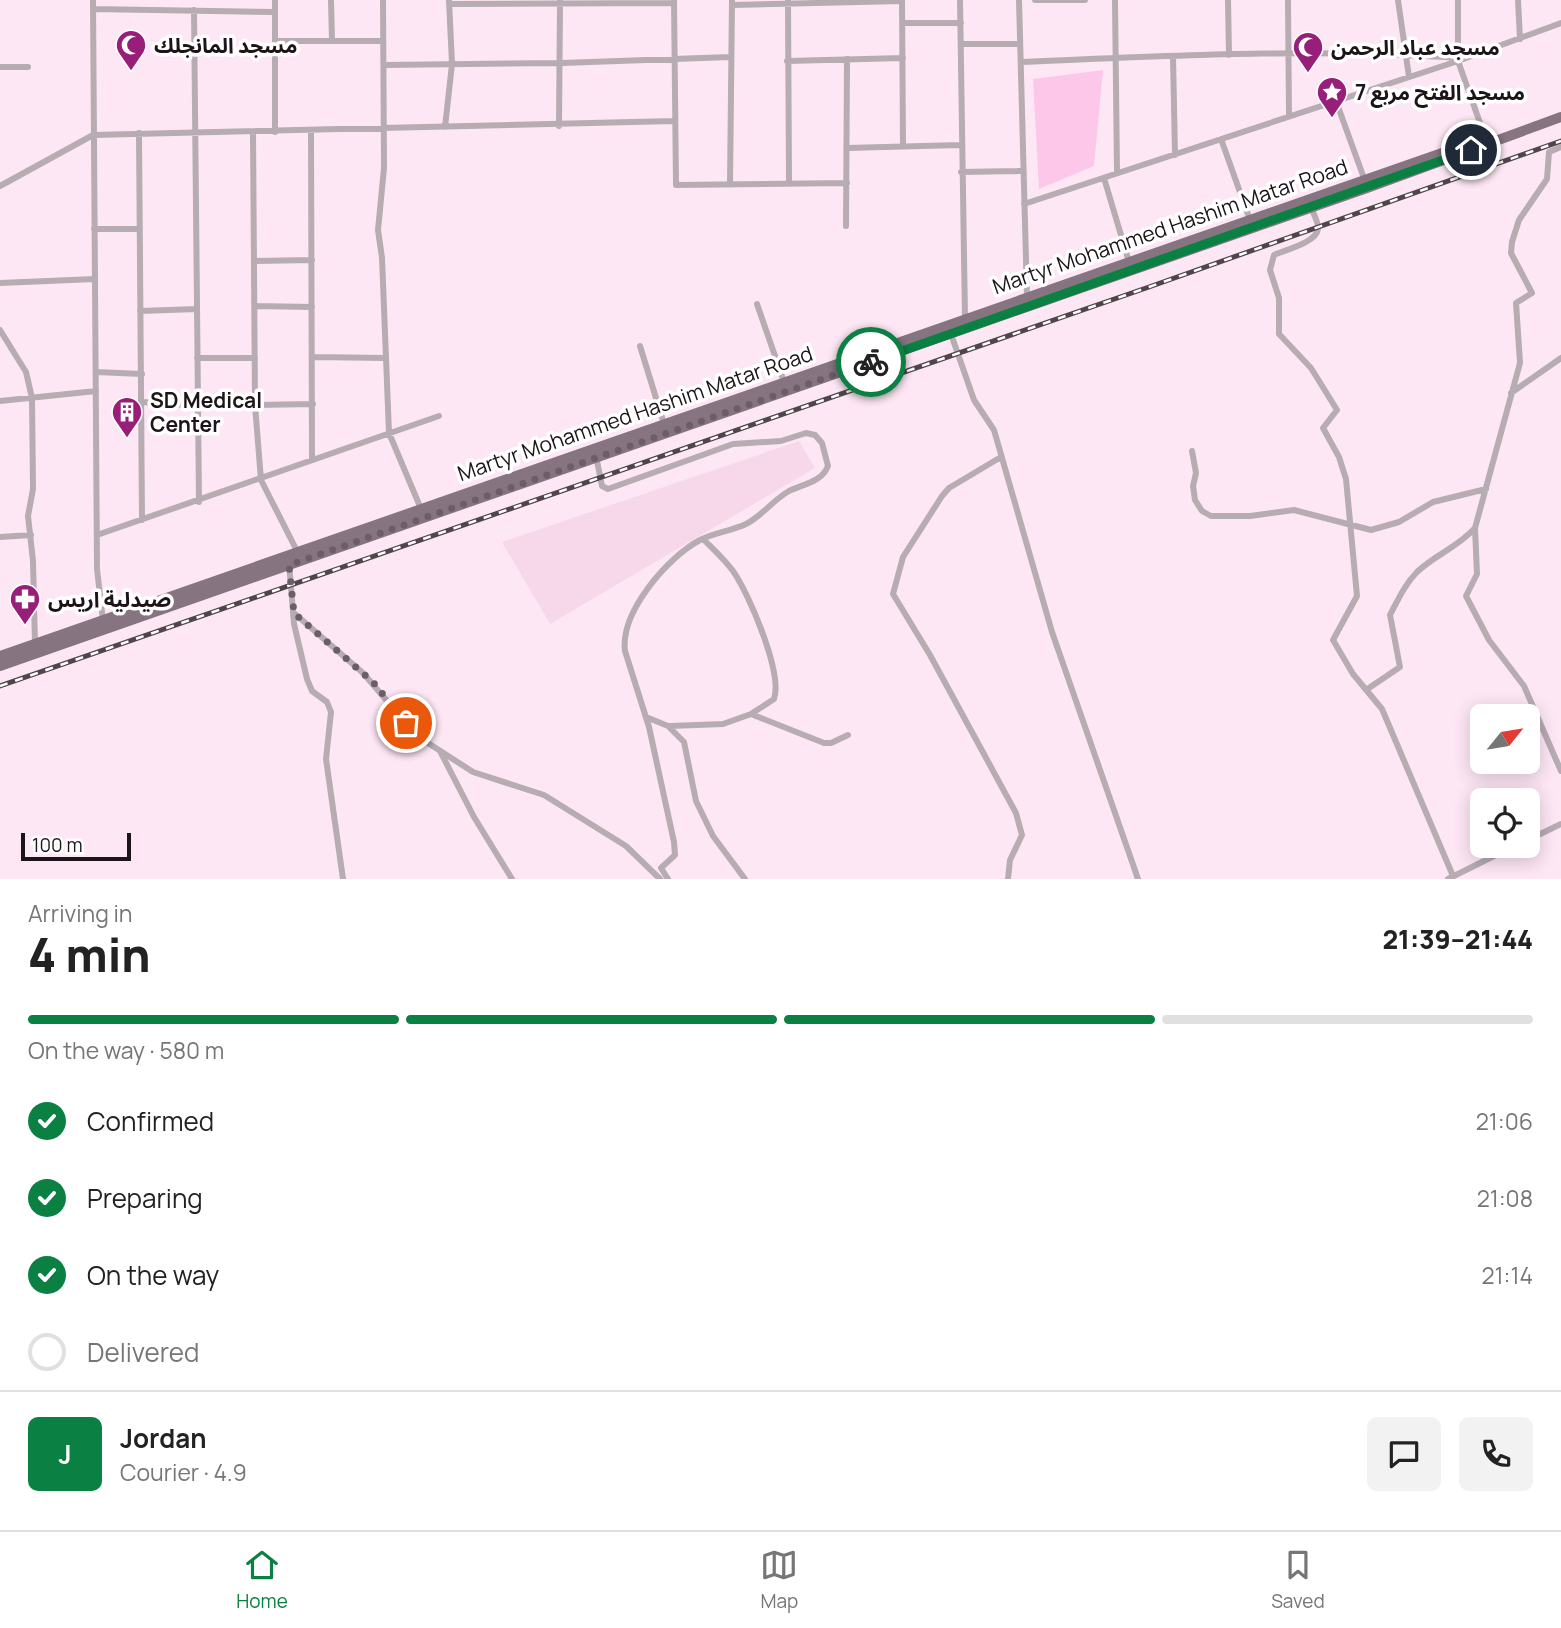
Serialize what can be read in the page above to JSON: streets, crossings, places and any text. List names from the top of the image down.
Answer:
{
  "streets": {
    "main road": ["Martyr Mohammed Hashim Matar Road"]
  },
  "places": {
    "mosque": ["مسجد المانجلك", "مسجد عباد الرحمن"],
    "place": ["مسجد الفتح مربع 7"],
    "building": ["SD Medical Center"],
    "pharmacy": ["صيدلية اريس"]
  },
  "scale_bar": "100 m",
  "north": "top right",
  "page": {
    "scale": "100 m",
    "heading": ["4 min", "Arriving in", "21:39–21:44"],
    "panel": ["Jordan", "Courier · 4.9"],
    "bar": "On the way · 580 m",
    "list": [
      ["Confirmed", "21:06"],
      ["Preparing", "21:08"],
      ["On the way", "21:14"],
      "Delivered"
    ],
    "round": "J",
    "tabs": ["Home", "Map", "Saved"]
  }
}
